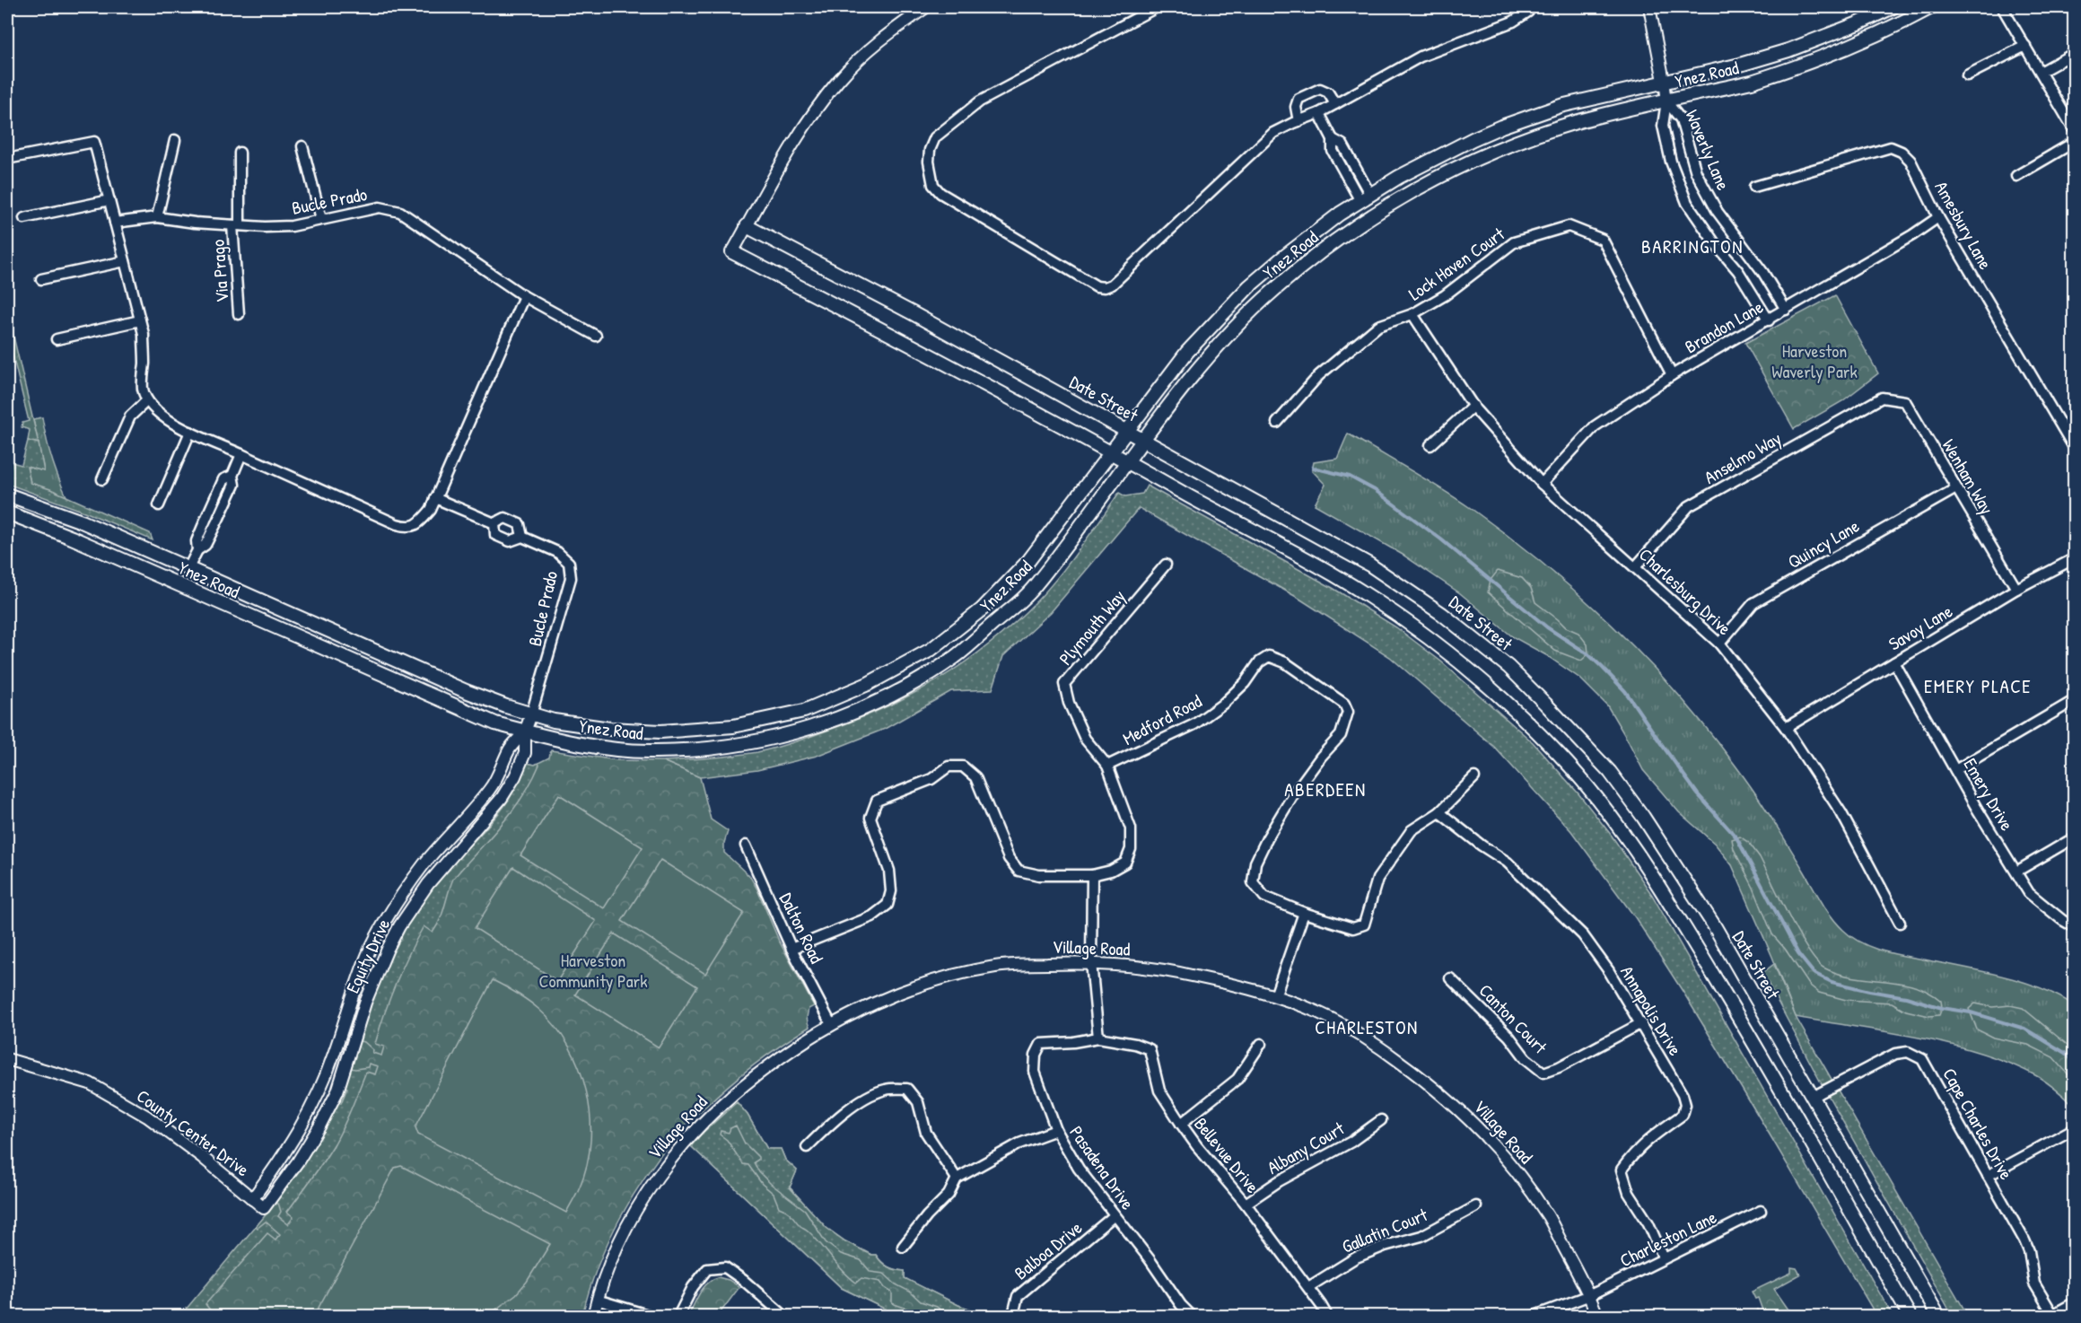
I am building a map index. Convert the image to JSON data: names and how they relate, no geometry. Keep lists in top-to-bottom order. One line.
{"streets":{"main road":["Ynez Road","Date Street"],"street":["Waverly Lane","Bucle Prado","Amesbury Lane","Lock Haven Court","Via Prago","Brandon Lane","Anselmo Way","Wenham Way","Quincy Lane","Charlesburg Drive","Plymouth Way","Savoy Lane","Medford Road","Emery Drive","Dalton Road","Village Road","Equity Drive","Annapolis Drive","Canton Court","Cape Charles Drive","County Center Drive","Albany Court","Bellevue Drive","Pasadena Drive","Gallatin Court","Charleston Lane","Balboa Drive"]},"crossings":[["Ynez Road","Waverly Lane"],["Ynez Road","Bucle Prado"],["Ynez Road","Date Street"],["Ynez Road","Equity Drive"],["Waverly Lane","Brandon Lane"],["Bucle Prado","Via Prago"],["Bucle Prado","Equity Drive"],["Amesbury Lane","Brandon Lane"],["Lock Haven Court","Brandon Lane"],["Lock Haven Court","Charlesburg Drive"],["Brandon Lane","Charlesburg Drive"],["Date Street","Cape Charles Drive"],["Anselmo Way","Wenham Way"],["Anselmo Way","Charlesburg Drive"],["Wenham Way","Quincy Lane"],["Wenham Way","Savoy Lane"],["Quincy Lane","Charlesburg Drive"],["Charlesburg Drive","Savoy Lane"],["Plymouth Way","Medford Road"],["Savoy Lane","Emery Drive"],["Dalton Road","Village Road"],["Village Road","Charleston Lane"],["Equity Drive","County Center Drive"],["Annapolis Drive","Canton Court"],["Annapolis Drive","Charleston Lane"],["Albany Court","Bellevue Drive"],["Bellevue Drive","Pasadena Drive"],["Bellevue Drive","Gallatin Court"],["Pasadena Drive","Balboa Drive"]],"districts":["BARRINGTON","EMERY PLACE","ABERDEEN","CHARLESTON"],"parks":["Harveston Waverly Park","Harveston Community Park"]}
